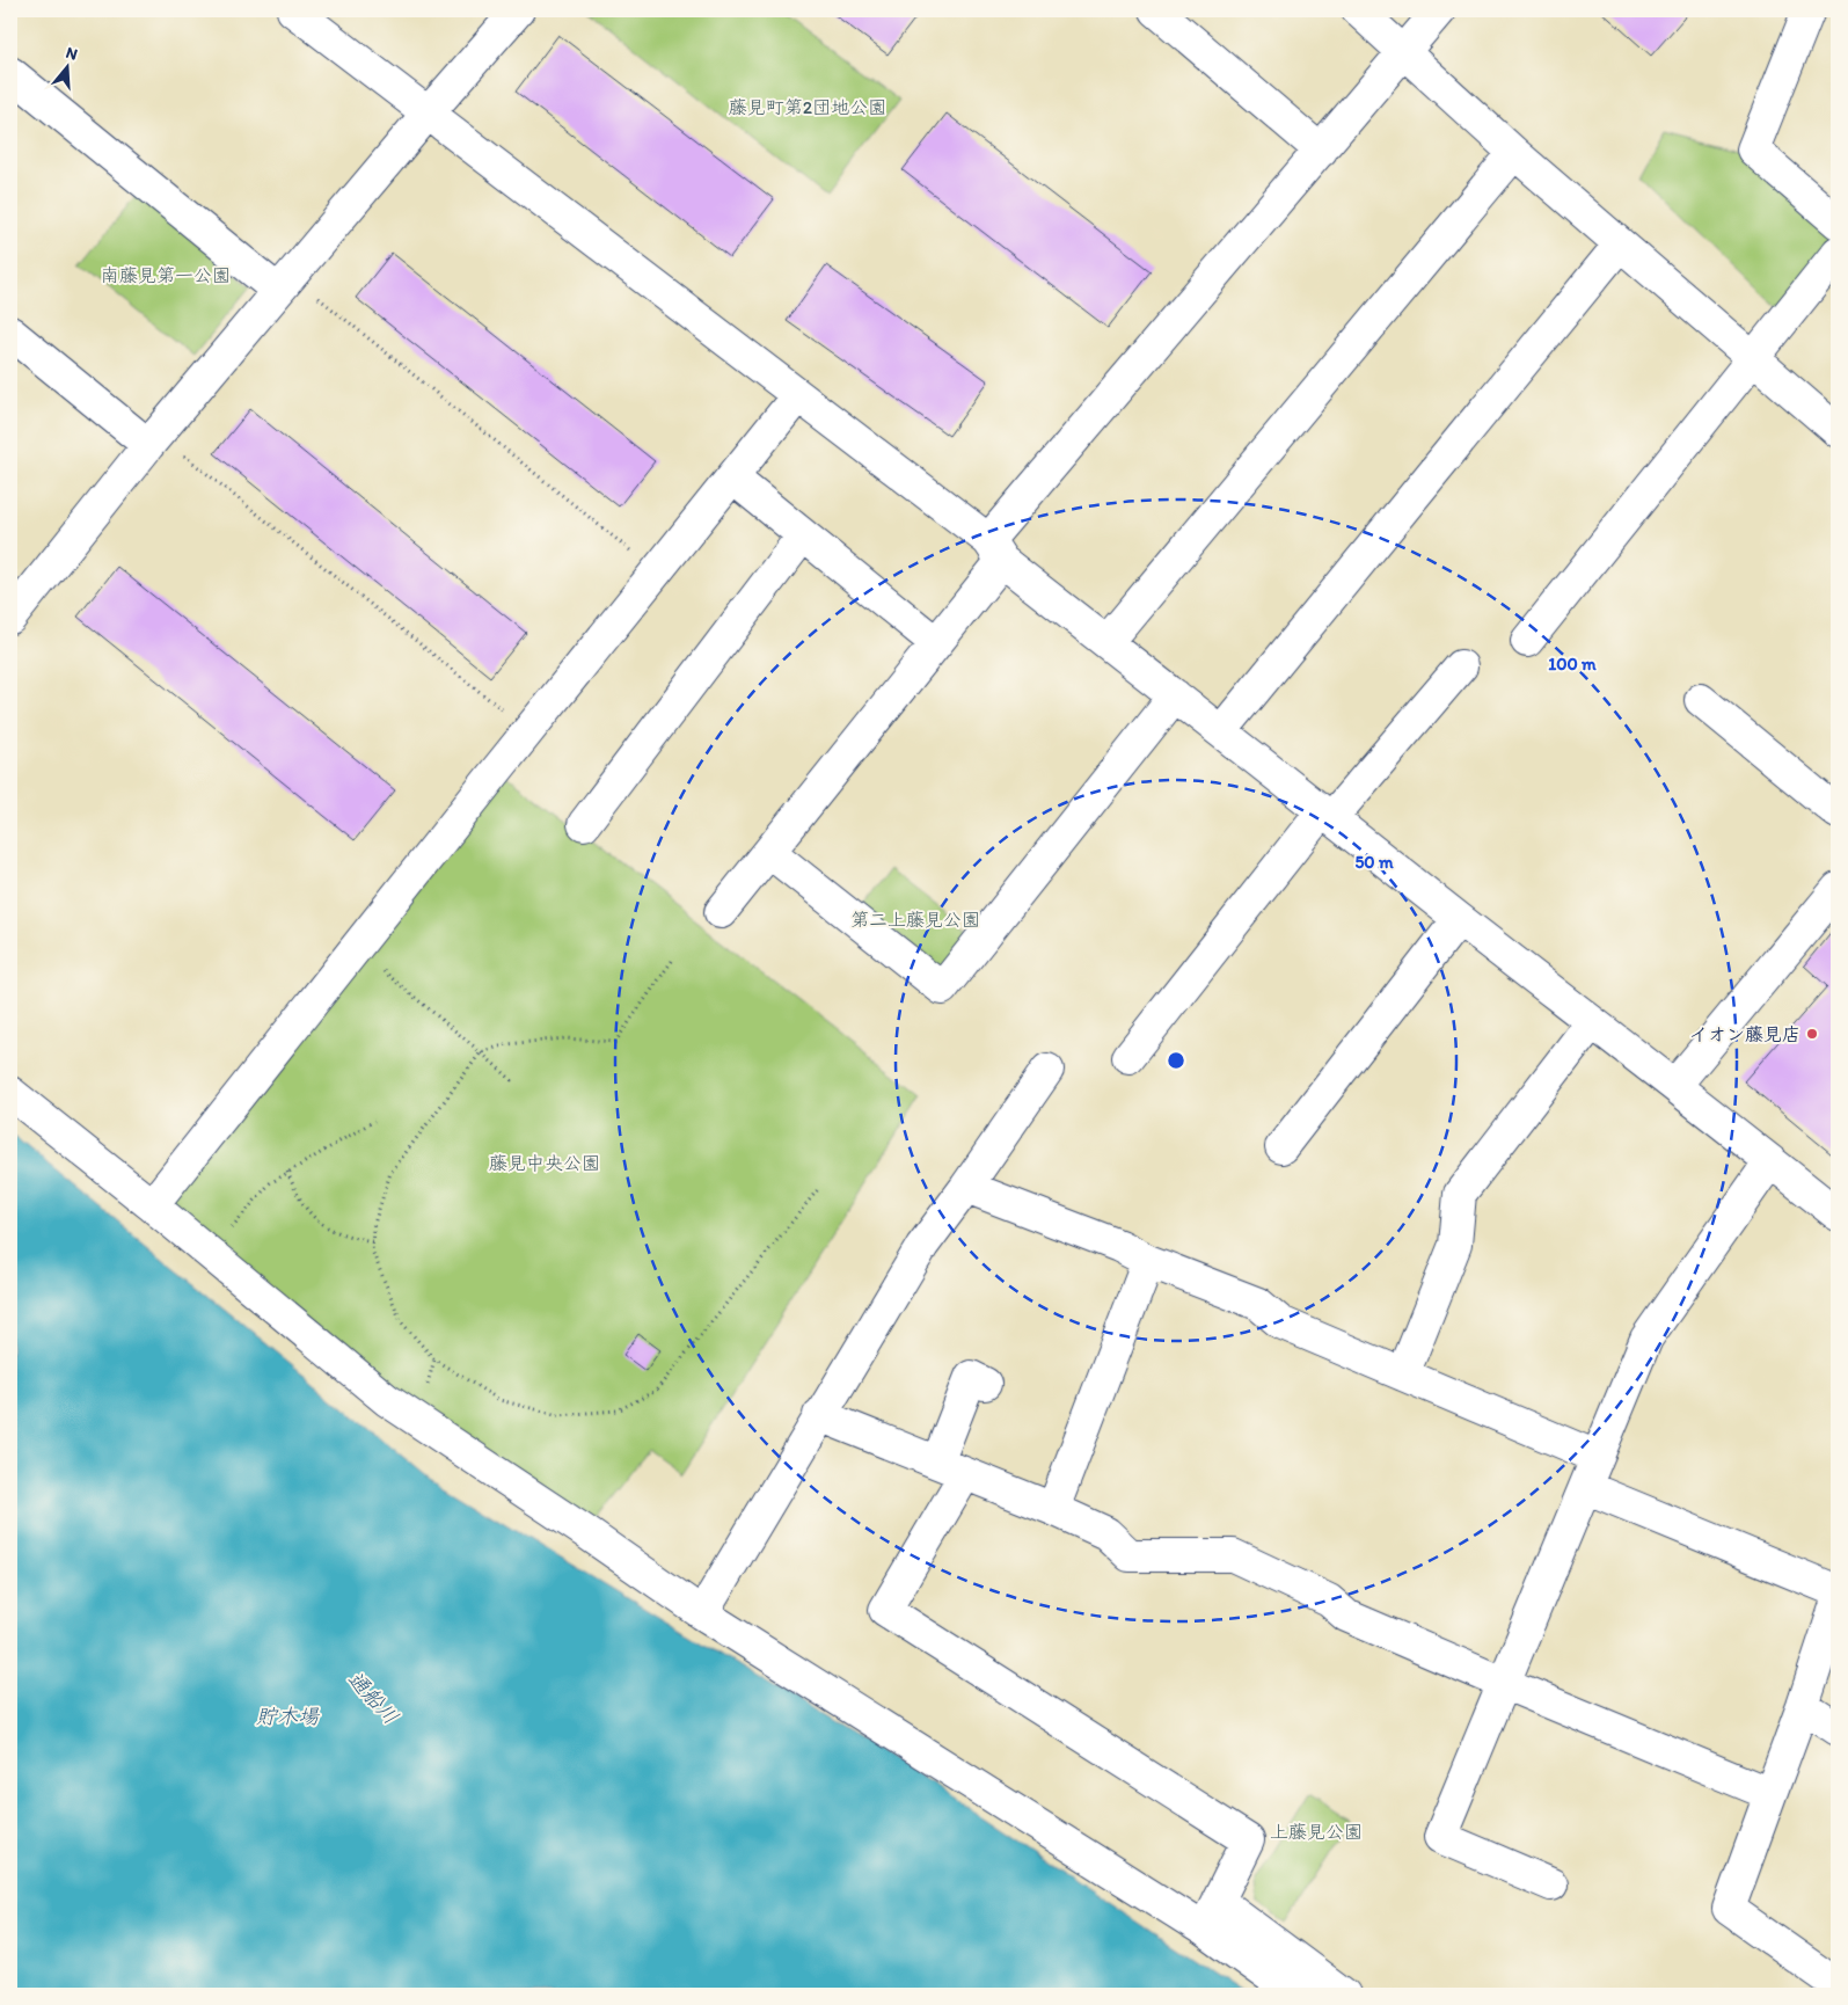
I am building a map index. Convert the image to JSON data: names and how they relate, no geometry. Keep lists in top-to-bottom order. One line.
{"water":["通船川","貯木場"],"parks":["藤見町第2団地公園","南藤見第一公園","第二上藤見公園","藤見中央公園","上藤見公園"],"places":["イオン藤見店"],"north":"top","rings":["100 m","50 m"]}
